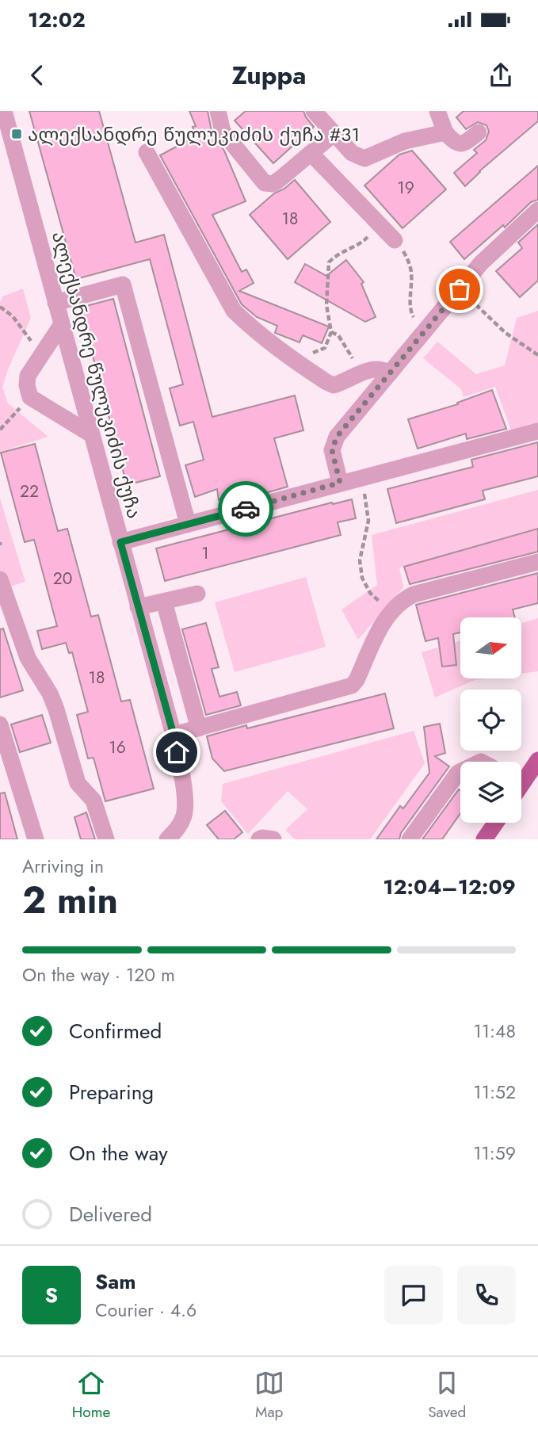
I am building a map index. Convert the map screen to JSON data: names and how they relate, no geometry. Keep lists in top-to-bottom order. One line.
{"streets":{"street":["ალექსანდრე წულუკიძის ქუჩა"]},"places":{"transit":["ალექსანდრე წულუკიძის ქუჩა #31"]},"house_numbers":["19","18","22","1","20","18","16"],"north":"right","page":{"status":"12:02","header":"Zuppa","heading":["2 min","Arriving in","12:04–12:09"],"panel":["Sam","Courier · 4.6"],"bar":"On the way · 120 m","list":[["Confirmed","11:48"],["Preparing","11:52"],["On the way","11:59"],"Delivered"],"round":"S","tabs":["Home","Map","Saved"]}}
